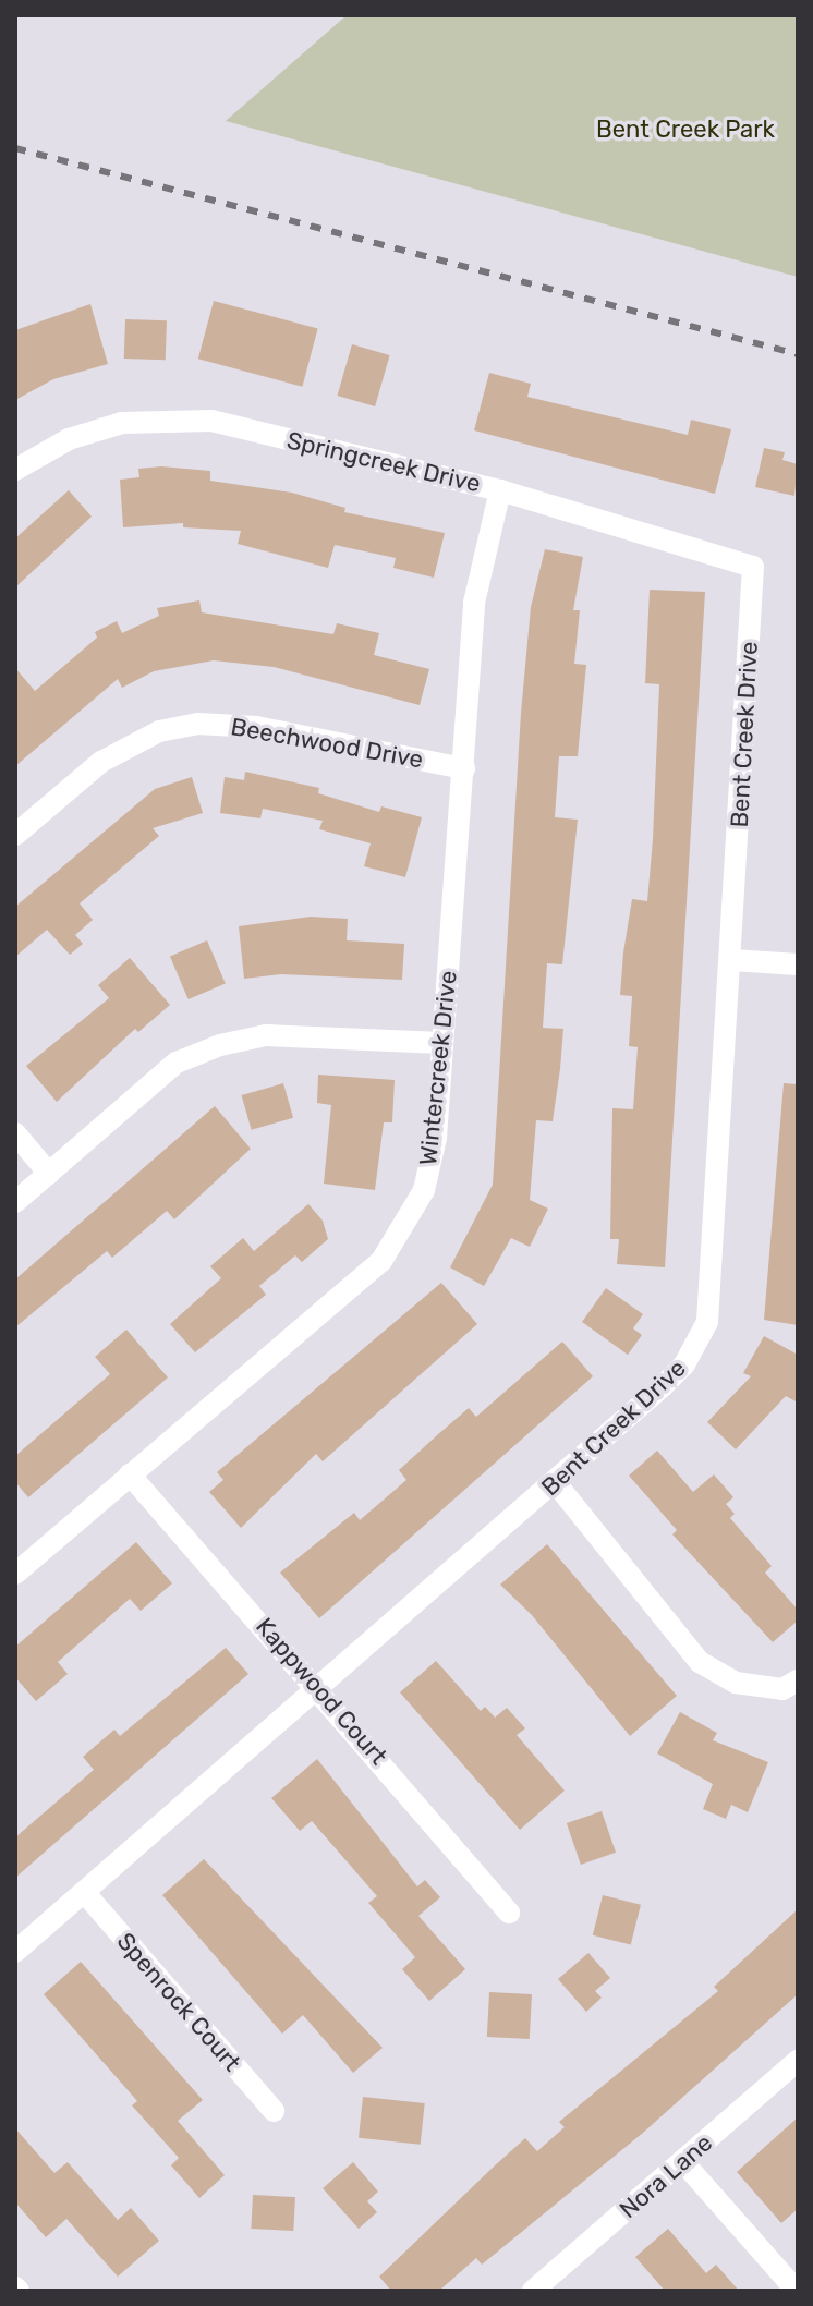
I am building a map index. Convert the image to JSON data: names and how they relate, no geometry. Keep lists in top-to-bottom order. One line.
{"streets":{"street":["Springcreek Drive","Bent Creek Drive","Beechwood Drive","Wintercreek Drive","Kappwood Court","Spenrock Court","Nora Lane"]},"crossings":[["Springcreek Drive","Bent Creek Drive"],["Springcreek Drive","Wintercreek Drive"],["Bent Creek Drive","Kappwood Court"],["Bent Creek Drive","Spenrock Court"],["Beechwood Drive","Wintercreek Drive"],["Wintercreek Drive","Kappwood Court"]],"parks":["Bent Creek Park"]}
